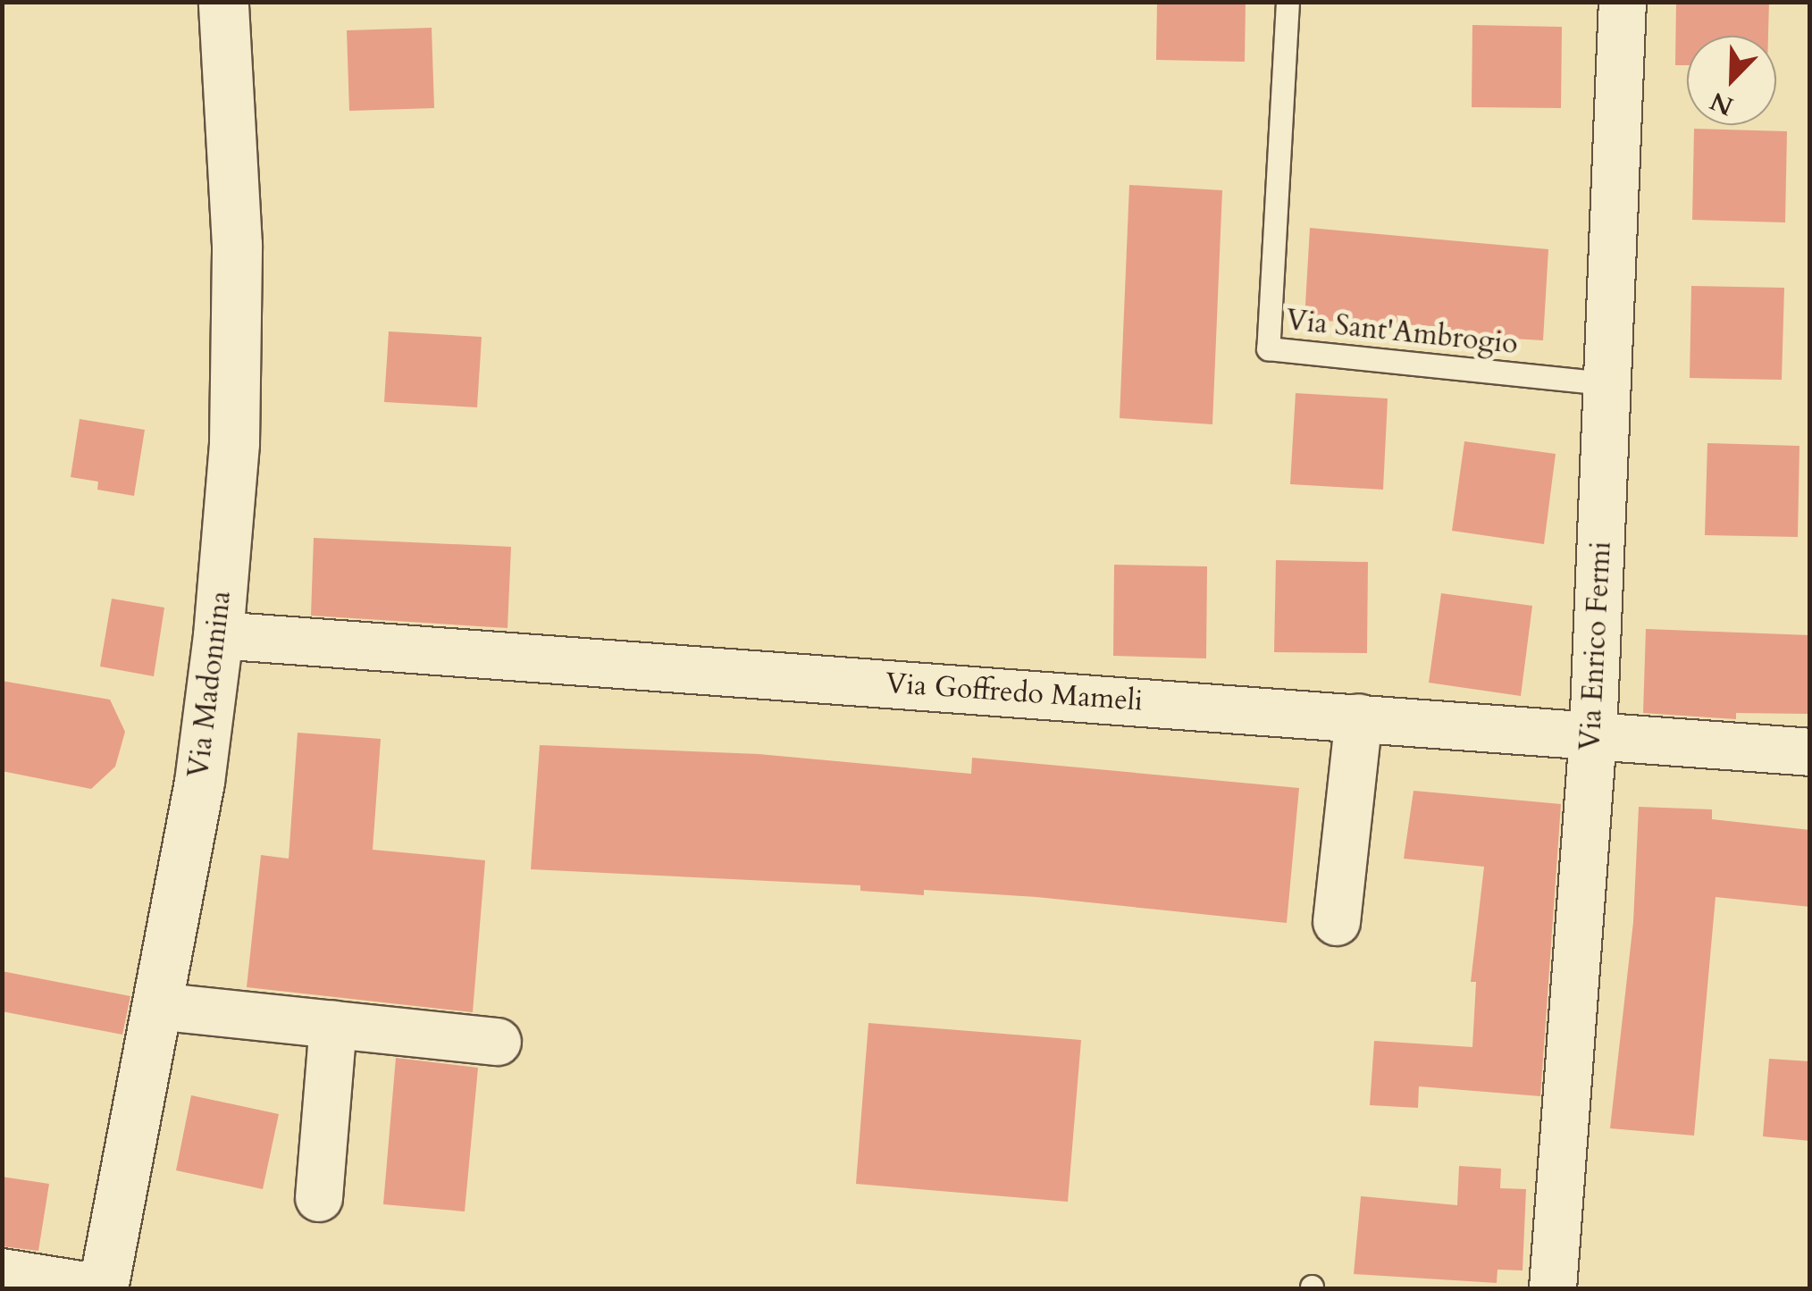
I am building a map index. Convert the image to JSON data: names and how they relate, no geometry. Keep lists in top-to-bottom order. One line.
{"streets":{"street":["Via Enrico Fermi","Via Madonnina","Via Goffredo Mameli"],"lane":["Via Sant'Ambrogio"]},"crossings":[["Via Sant'Ambrogio","Via Enrico Fermi"],["Via Enrico Fermi","Via Goffredo Mameli"],["Via Madonnina","Via Goffredo Mameli"]],"north":"bottom left"}
